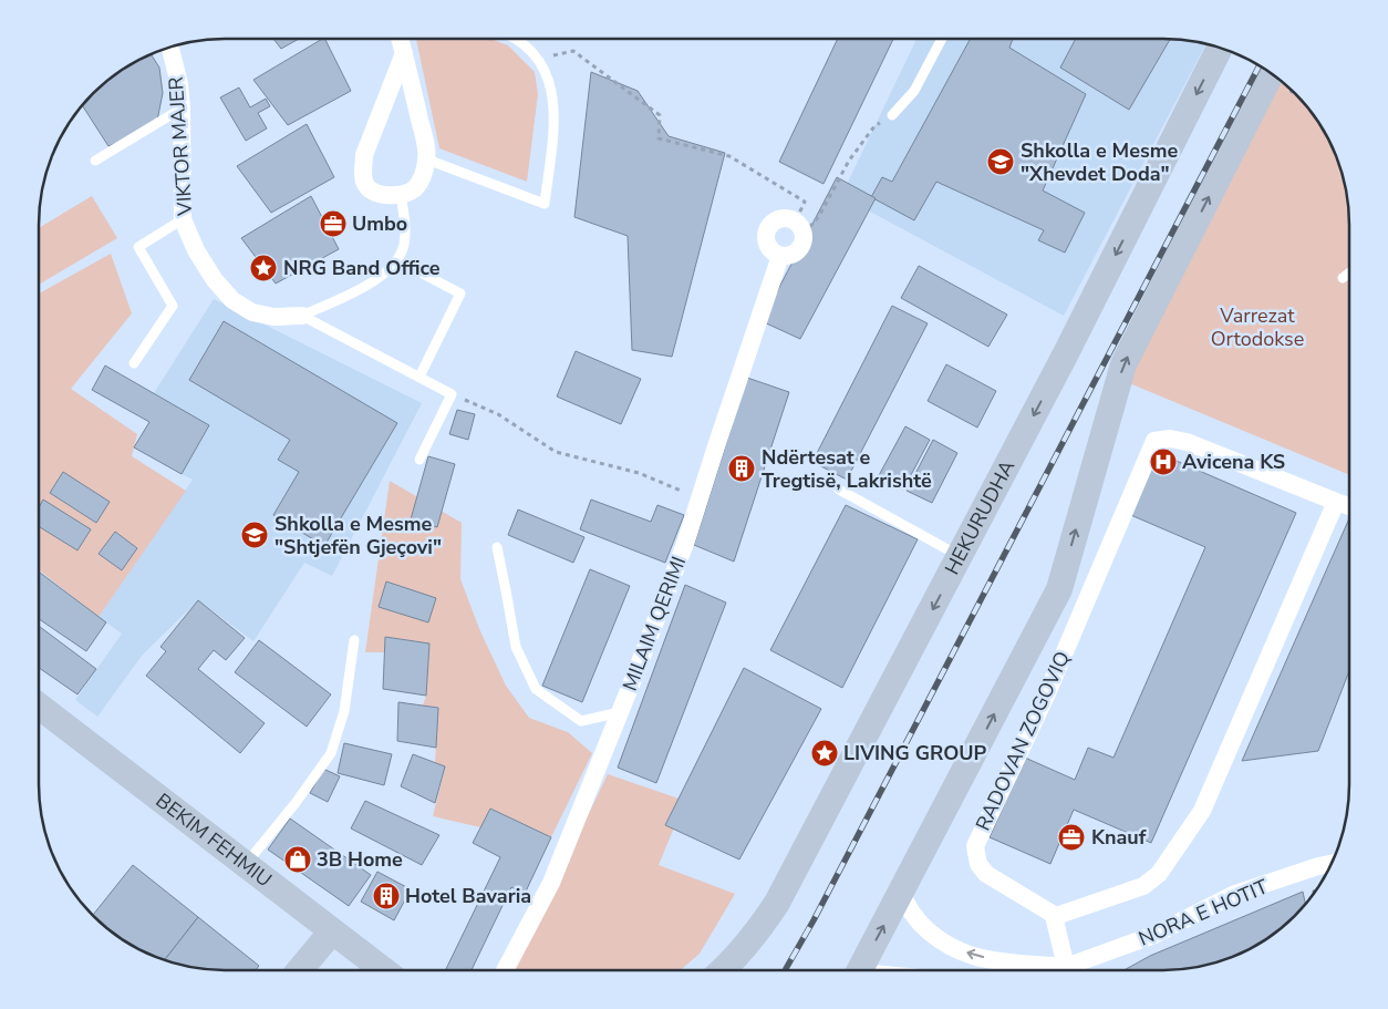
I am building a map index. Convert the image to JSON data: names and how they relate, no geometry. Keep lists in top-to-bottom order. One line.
{"streets":{"main road":["HEKURUDHA","BEKIM FEHMIU"],"street":["VIKTOR MAJER","MILAIM QERIMI","RADOVAN ZOGOVIQ","NORA E HOTIT"]},"one_way":["NORA E HOTIT"],"parks":["Varrezat Ortodokse"],"places":{"school or university":["Shkolla e Mesme \"Xhevdet Doda\"","Shkolla e Mesme \"Shtjefën Gjeçovi\""],"office":["Umbo","Knauf"],"place":["NRG Band Office","LIVING GROUP"],"hospital":["Avicena KS"],"building":["Ndërtesat e Tregtisë, Lakrishtë","Hotel Bavaria"],"shop":["3B Home"]}}
